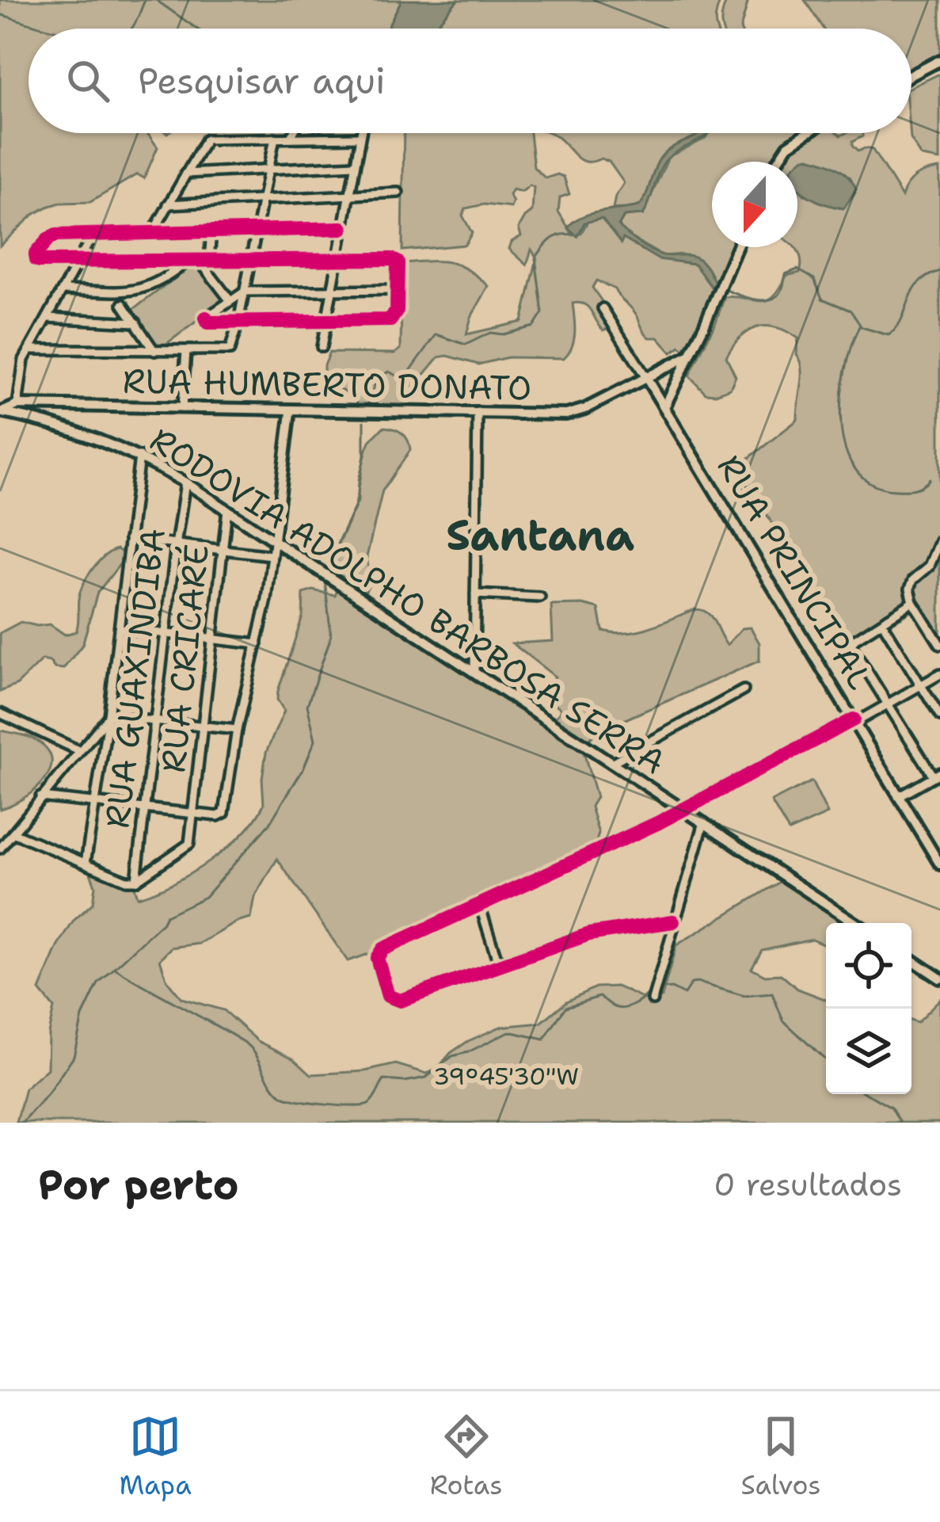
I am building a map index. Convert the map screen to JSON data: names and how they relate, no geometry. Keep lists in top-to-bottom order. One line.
{"streets":{"main road":["RUA HUMBERTO DONATO","RUA PRINCIPAL","RODOVIA ADOLPHO BARBOSA SERRA"],"street":["RUA CRICARÉ","RUA GUAXINDIBA"]},"crossings":[["RUA HUMBERTO DONATO","RUA PRINCIPAL"],["RUA HUMBERTO DONATO","RODOVIA ADOLPHO BARBOSA SERRA"],["RODOVIA ADOLPHO BARBOSA SERRA","RUA CRICARÉ"],["RODOVIA ADOLPHO BARBOSA SERRA","RUA GUAXINDIBA"],["RUA CRICARÉ","RUA GUAXINDIBA"]],"districts":["Santana"],"north":"bottom","page":{"search":"Pesquisar aqui","heading":["Por perto","0 resultados"],"nav":["Mapa","Rotas","Salvos"]},"coordinates":["39°45'30\"W"]}
